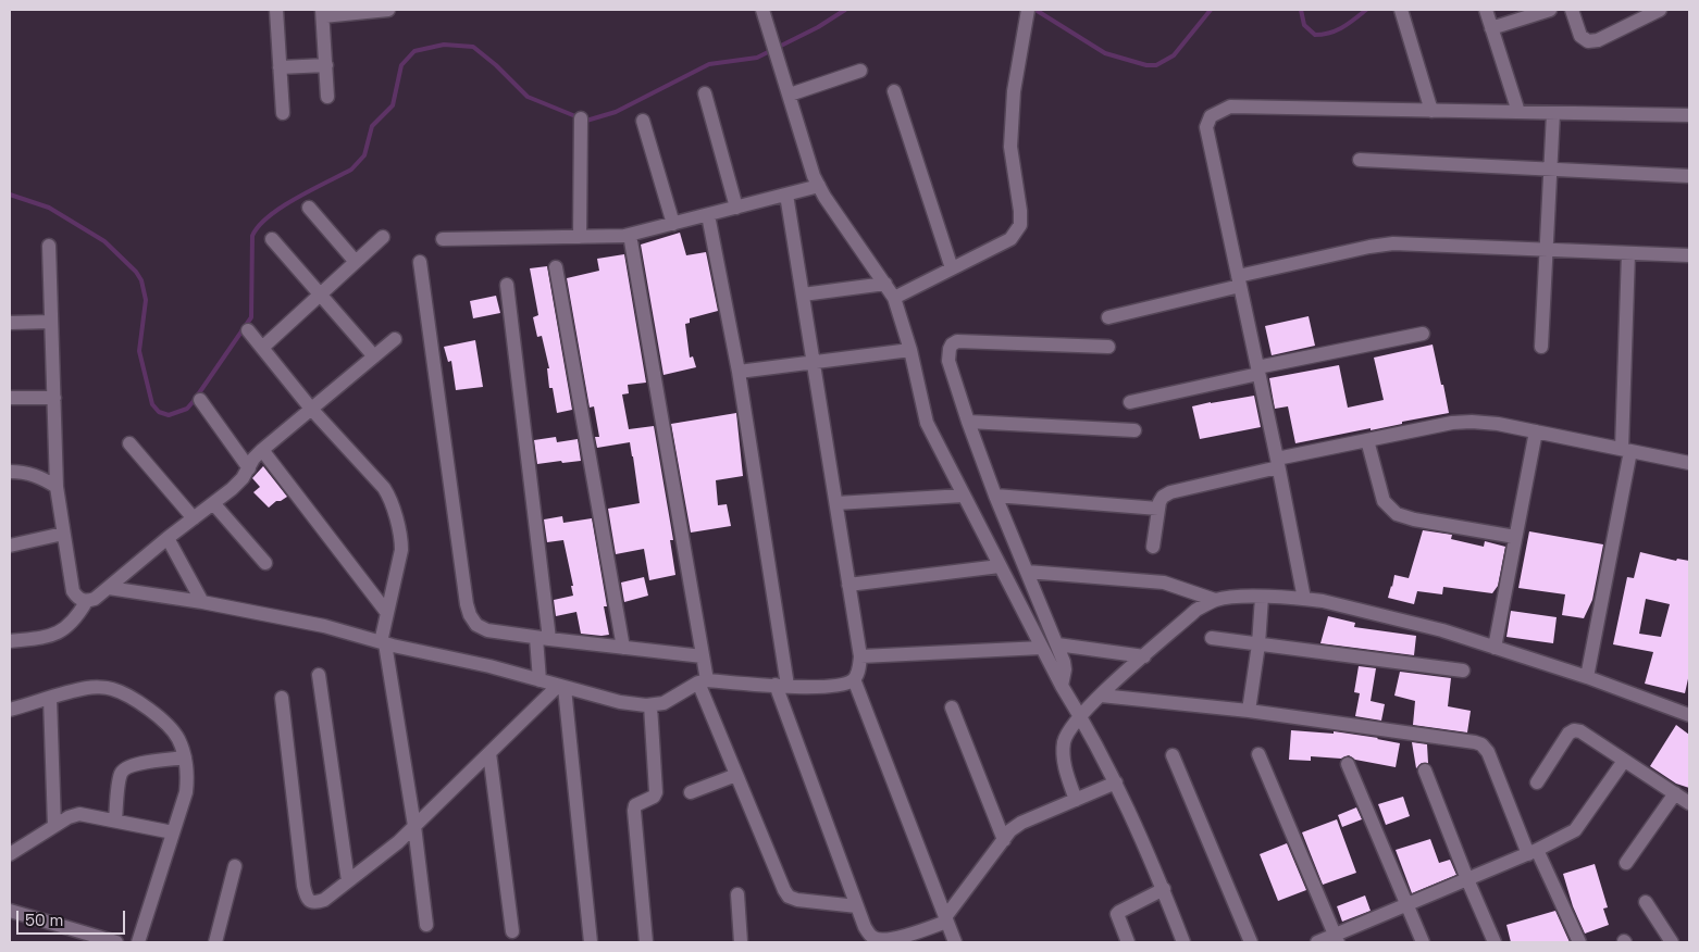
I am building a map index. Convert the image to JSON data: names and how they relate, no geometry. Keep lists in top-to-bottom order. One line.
{"scale_bar":"50 m"}
